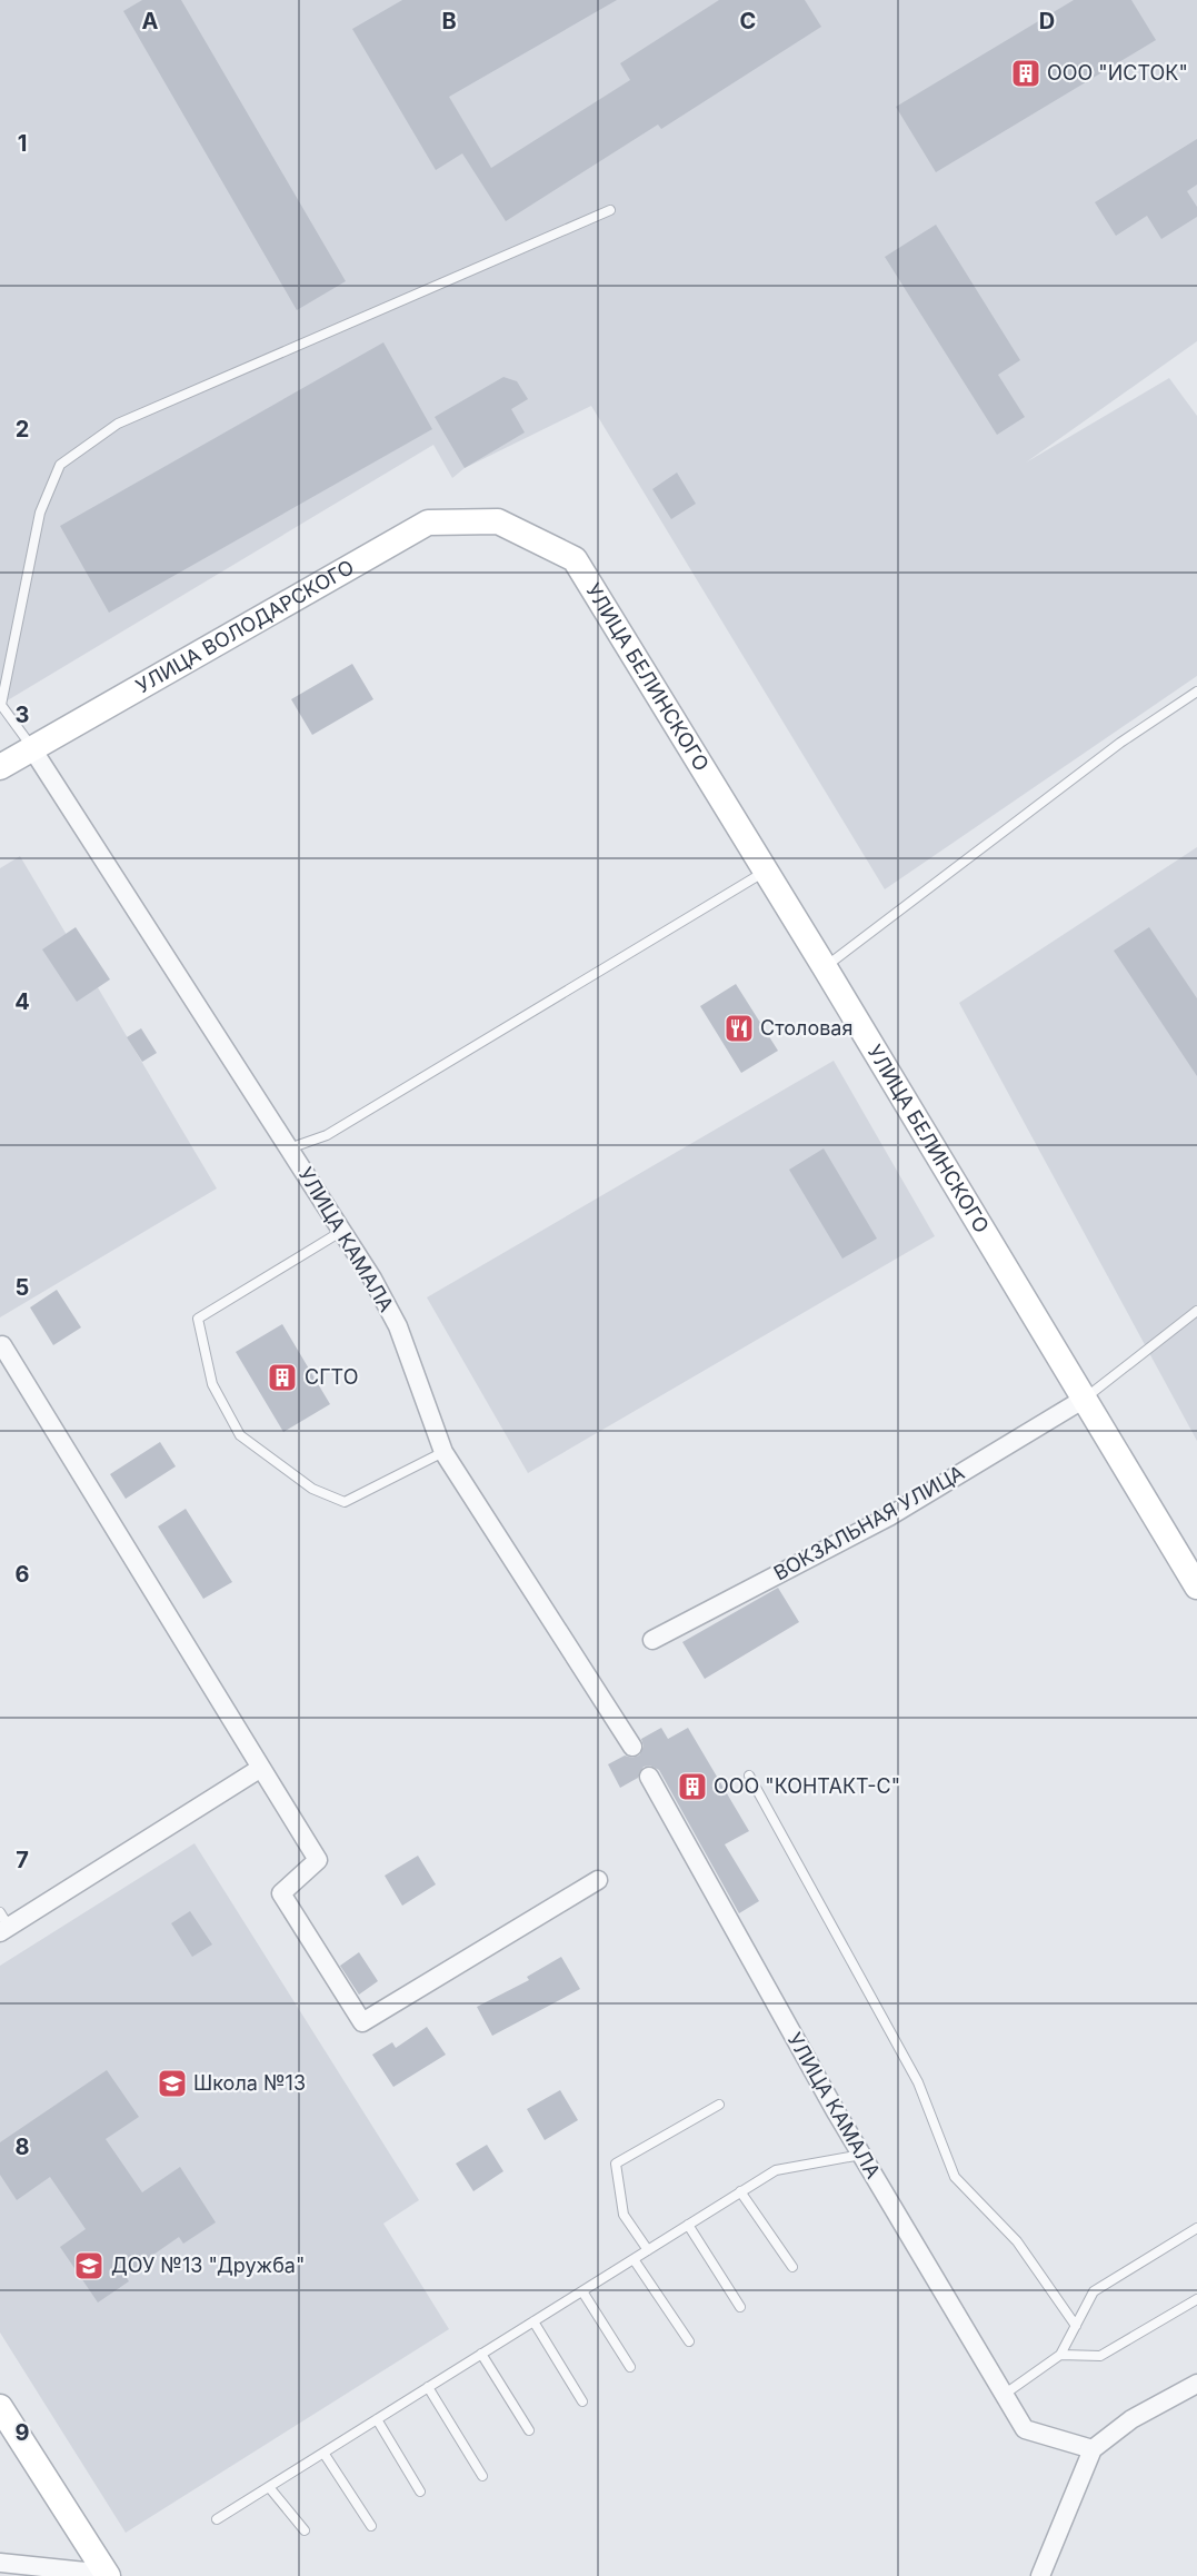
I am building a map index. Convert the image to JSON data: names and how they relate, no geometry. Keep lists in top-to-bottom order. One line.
{"streets":{"street":["УЛИЦА ВОЛОДАРСКОГО","УЛИЦА БЕЛИНСКОГО","УЛИЦА КАМАЛА","ВОКЗАЛЬНАЯ УЛИЦА"]},"crossings":[["УЛИЦА ВОЛОДАРСКОГО","УЛИЦА БЕЛИНСКОГО"],["УЛИЦА ВОЛОДАРСКОГО","УЛИЦА КАМАЛА"],["УЛИЦА БЕЛИНСКОГО","ВОКЗАЛЬНАЯ УЛИЦА"]],"places":{"building":["ООО \"ИСТОК\"","СГТО","ООО \"КОНТАКТ-С\""],"restaurant":["Столовая"],"school or university":["Школа №13","ДОУ №13 \"Дружба\""]},"grid":{"columns":["A","B","C","D"],"rows":["1","2","3","4","5","6","7","8","9"]}}
